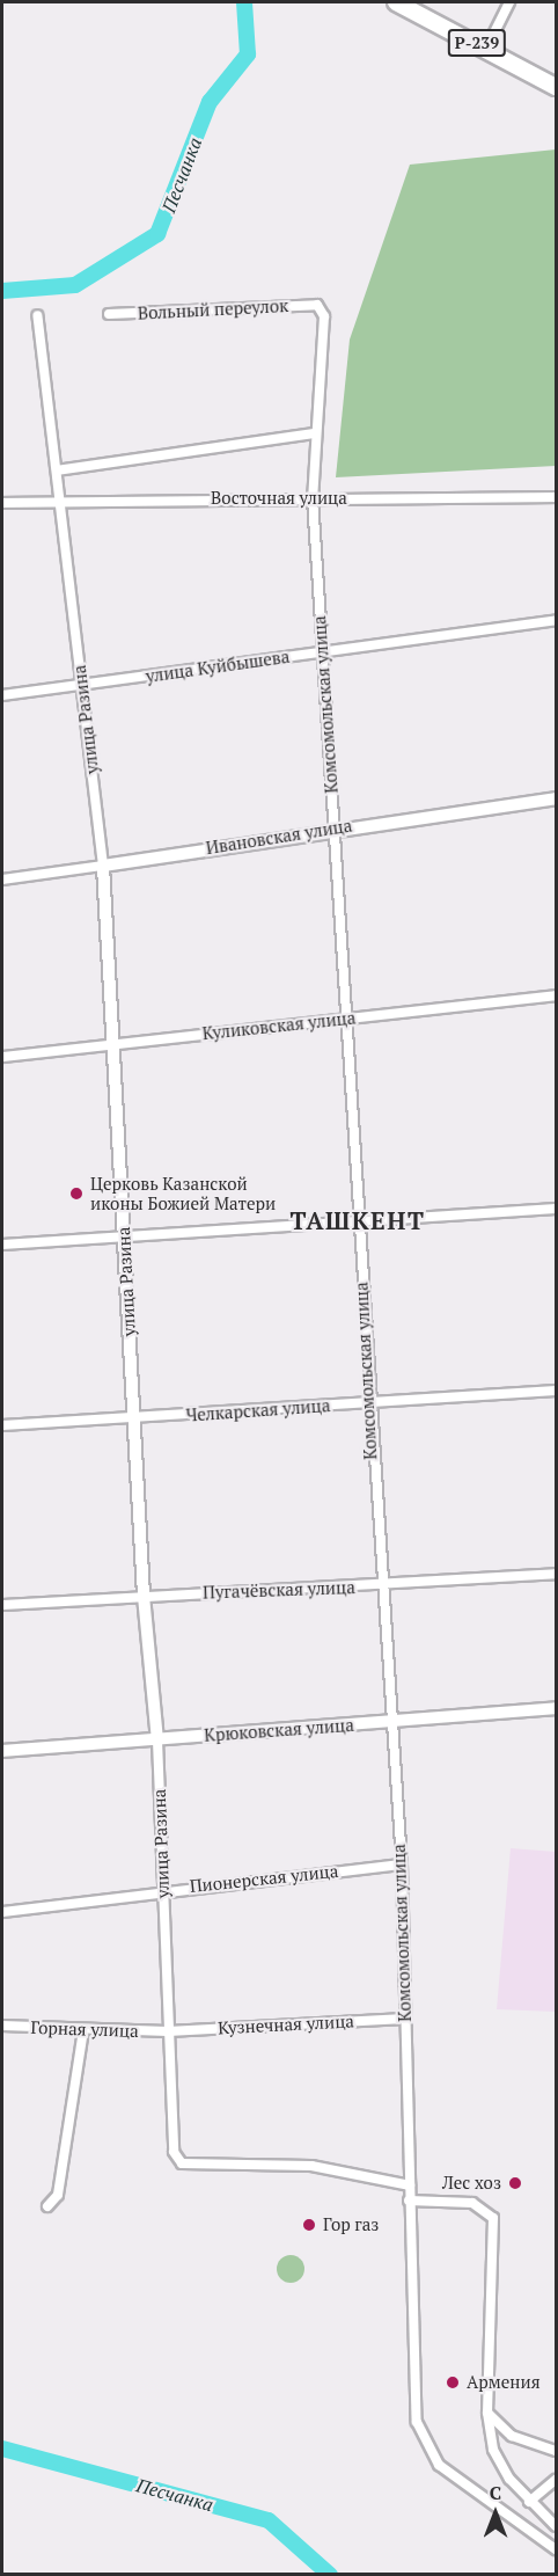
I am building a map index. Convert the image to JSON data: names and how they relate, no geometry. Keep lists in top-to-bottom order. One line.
{"streets":{"highway":["Р-239"],"street":["Вольный переулок","Восточная улица","улица Куйбышева","Комсомольская улица","улица Разина","Ивановская улица","Куликовская улица","Челкарская улица","Пугачёвская улица","Крюковская улица","Пионерская улица","Кузнечная улица","Горная улица"]},"crossings":[["Вольный переулок","Комсомольская улица"],["Восточная улица","Комсомольская улица"],["Восточная улица","улица Разина"],["улица Куйбышева","Комсомольская улица"],["улица Куйбышева","улица Разина"],["Комсомольская улица","улица Разина"],["Комсомольская улица","Ивановская улица"],["Комсомольская улица","Куликовская улица"],["Комсомольская улица","Челкарская улица"],["Комсомольская улица","Пугачёвская улица"],["Комсомольская улица","Крюковская улица"],["Комсомольская улица","Пионерская улица"],["Комсомольская улица","Кузнечная улица"],["улица Разина","Ивановская улица"],["улица Разина","Куликовская улица"],["улица Разина","Челкарская улица"],["улица Разина","Пугачёвская улица"],["улица Разина","Крюковская улица"],["улица Разина","Пионерская улица"],["улица Разина","Кузнечная улица"],["улица Разина","Горная улица"],["Кузнечная улица","Горная улица"]],"districts":["ТАШКЕНТ"],"water":["Песчанка"],"places":["Церковь Казанской иконы Божией Матери","Лес хоз","Гор газ","Армения"],"north":"top"}
